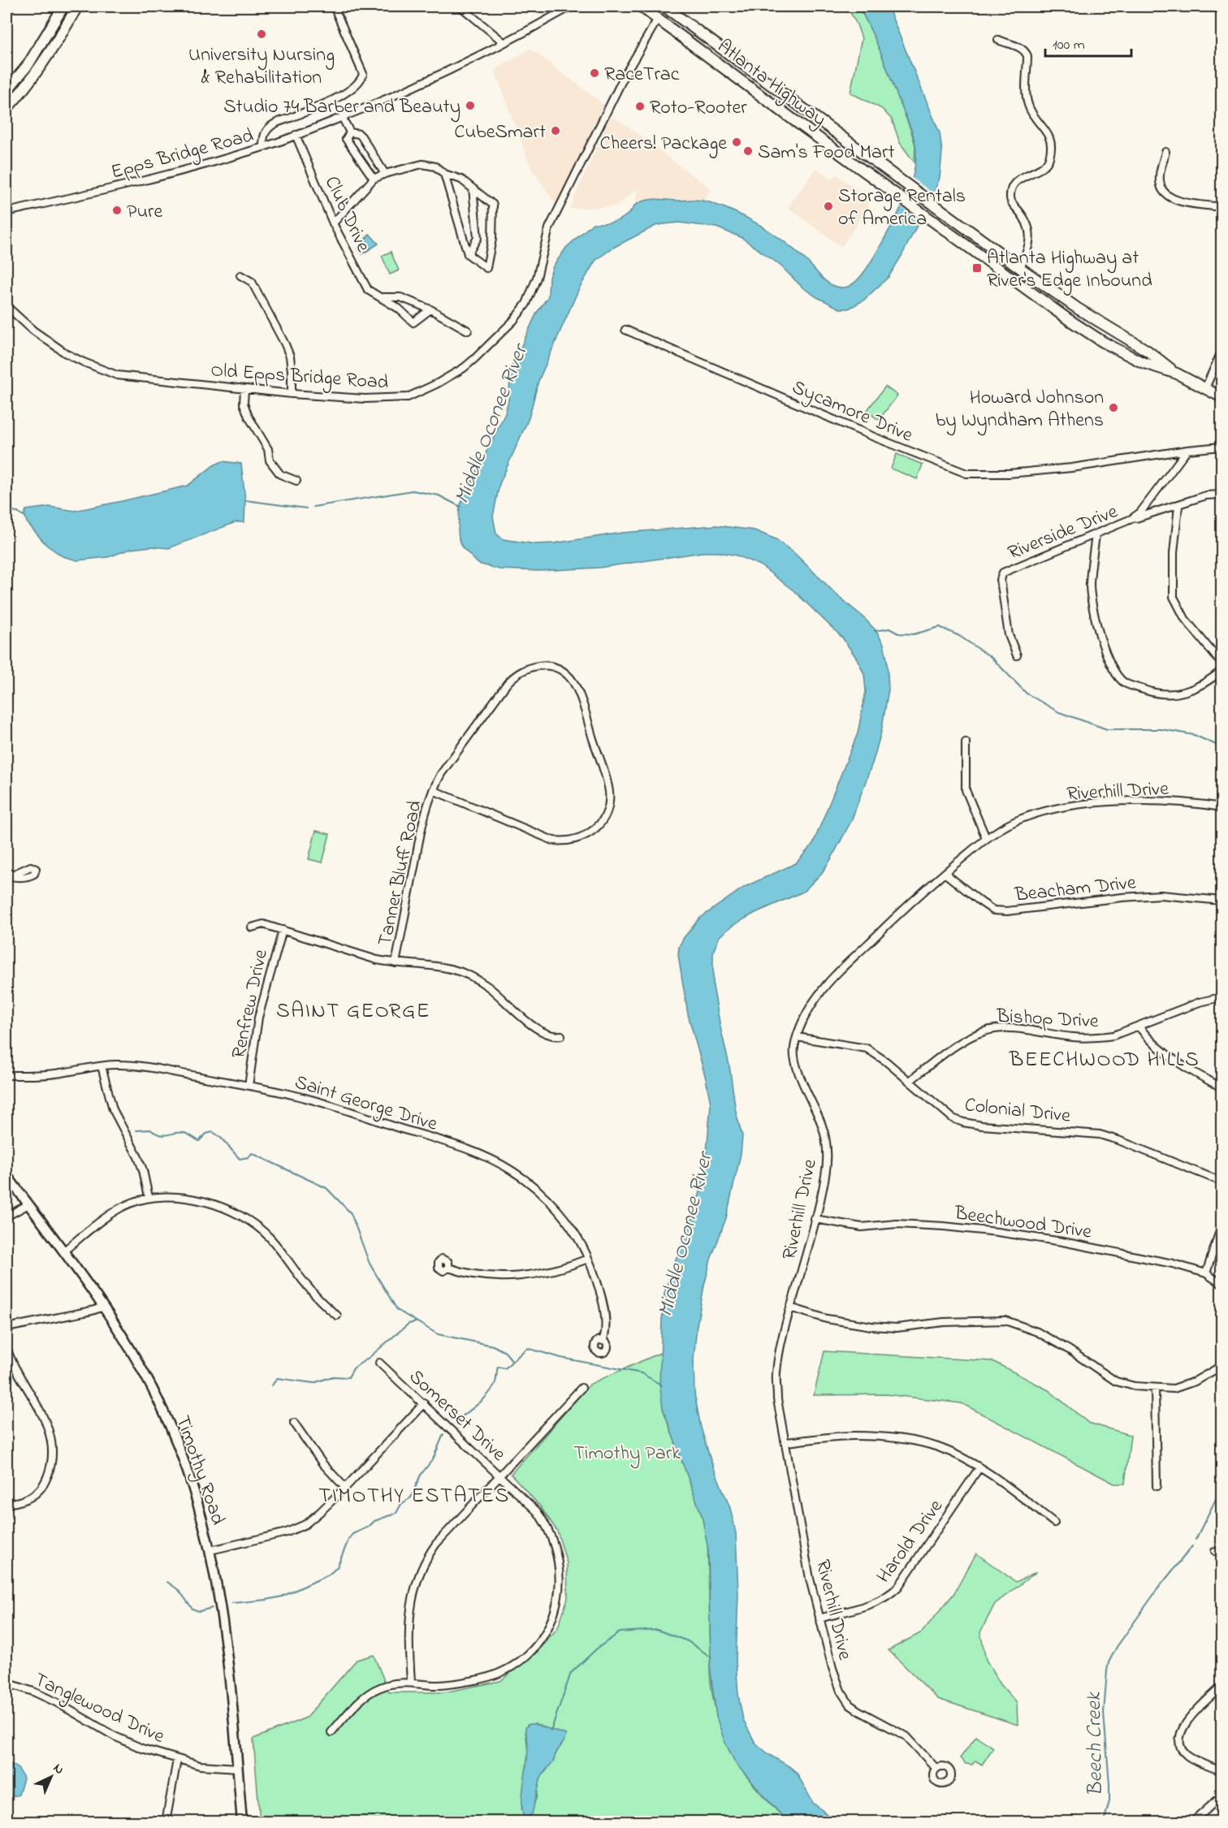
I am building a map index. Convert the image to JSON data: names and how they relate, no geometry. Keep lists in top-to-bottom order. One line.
{"streets":{"main road":["Atlanta Highway","Timothy Road"],"street":["Epps Bridge Road","Club Drive","Old Epps Bridge Road","Sycamore Drive","Riverside Drive","Riverhill Drive","Tanner Bluff Road","Beacham Drive","Renfrew Drive","Bishop Drive","Saint George Drive","Colonial Drive","Beechwood Drive","Somerset Drive","Harold Drive","Tanglewood Drive"]},"crossings":[["Atlanta Highway","Old Epps Bridge Road"],["Epps Bridge Road","Club Drive"],["Sycamore Drive","Riverside Drive"],["Riverhill Drive","Beacham Drive"],["Riverhill Drive","Colonial Drive"],["Riverhill Drive","Beechwood Drive"],["Riverhill Drive","Harold Drive"],["Tanner Bluff Road","Renfrew Drive"],["Renfrew Drive","Saint George Drive"],["Bishop Drive","Colonial Drive"],["Timothy Road","Tanglewood Drive"]],"districts":["SAINT GEORGE","BEECHWOOD HILLS","TIMOTHY ESTATES"],"water":["Middle Oconee River","Beech Creek"],"parks":["Timothy Park"],"places":{"other":["University Nursing & Rehabilitation","RaceTrac","Studio 74 Barber and Beauty","Roto-Rooter","CubeSmart","Cheers! Package","Sam's Food Mart","Storage Rentals of America","Pure","Howard Johnson by Wyndham Athens"],"transit":["Atlanta Highway at River's Edge Inbound"]},"scale_bar":"100 m","north":"top right"}
